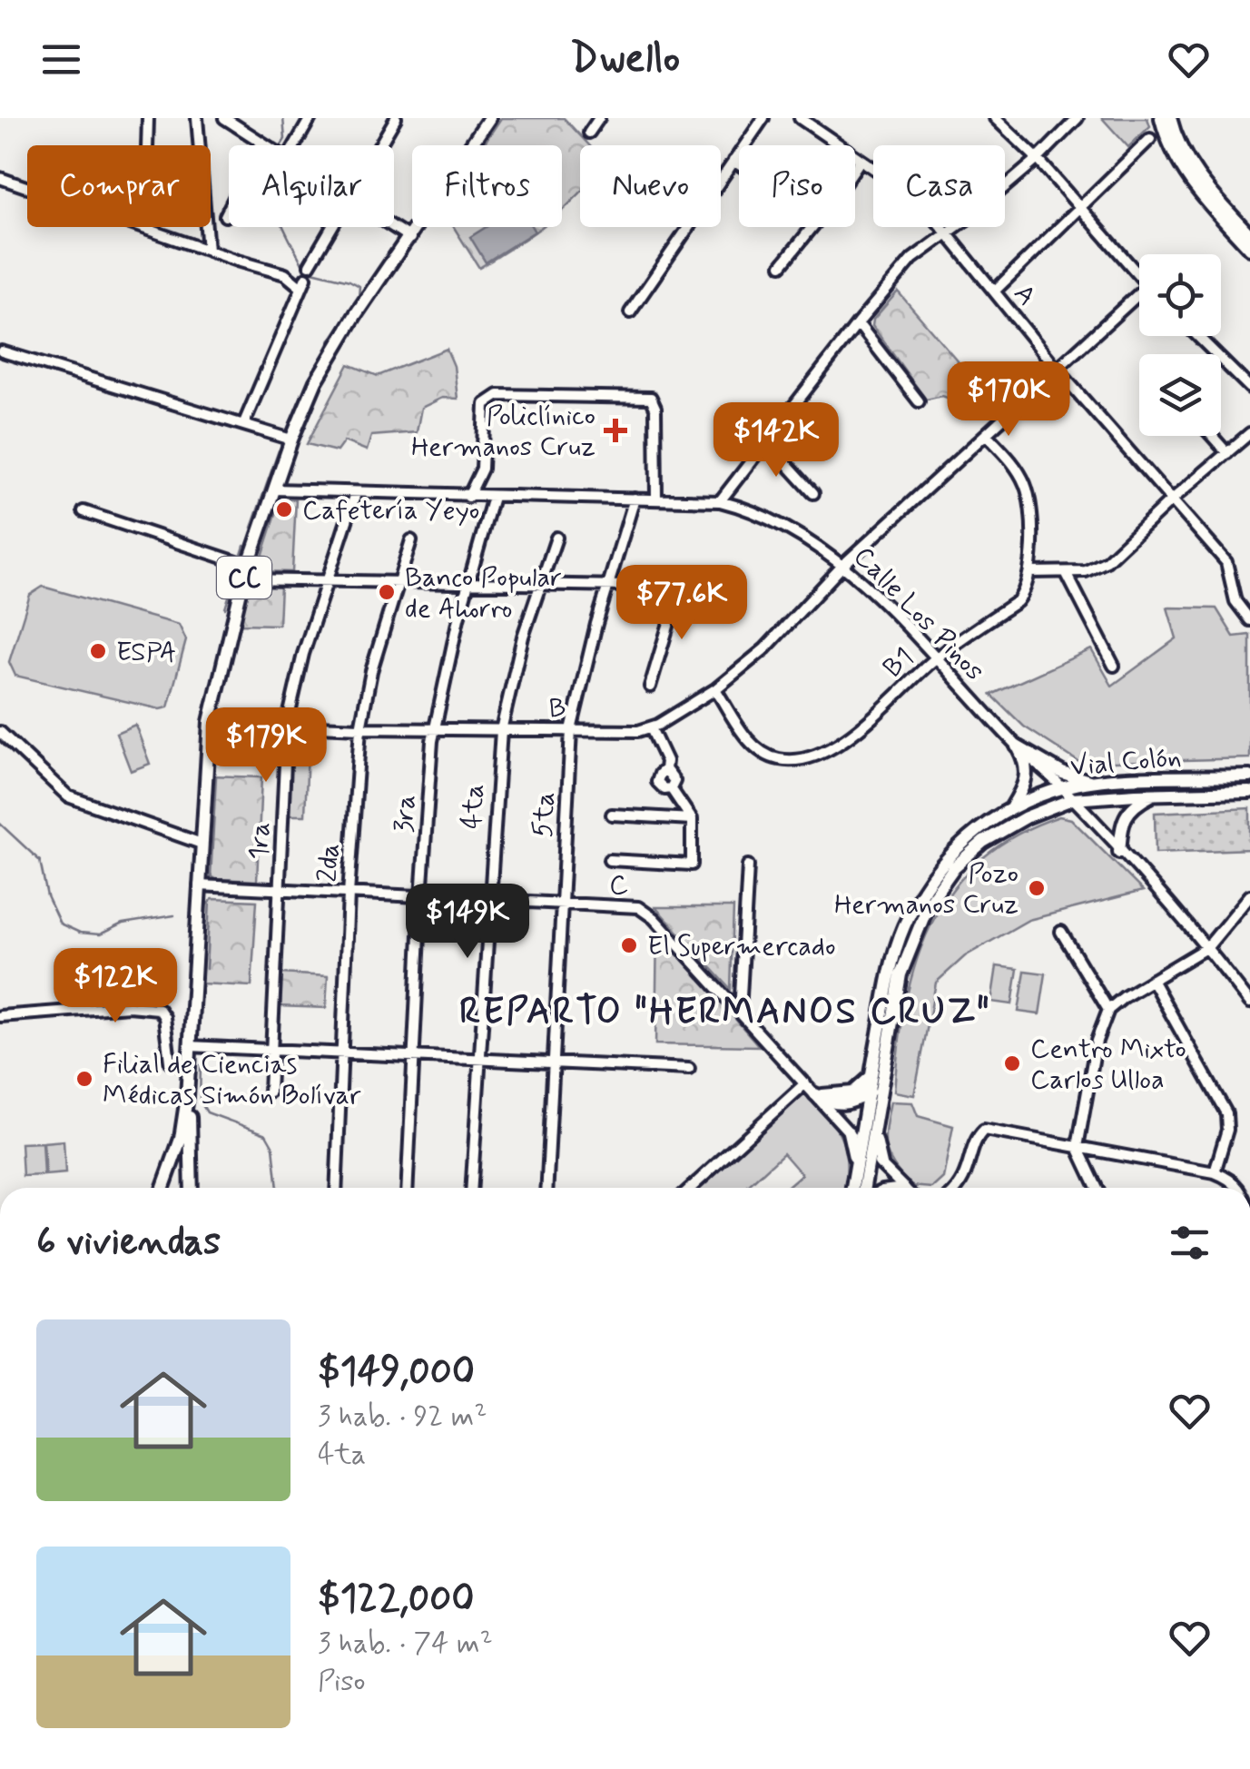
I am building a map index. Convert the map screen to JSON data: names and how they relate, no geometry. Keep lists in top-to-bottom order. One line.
{"streets":{"main road":["CC","Vial Colón"],"street":["A","Calle Los Pinos","B1","B","4ta","3ra","5ta","1ra","2da","C"]},"crossings":[["A","B"],["CC","Calle Los Pinos"],["CC","B"],["CC","C"],["Calle Los Pinos","B1"],["Calle Los Pinos","B"],["Calle Los Pinos","Vial Colón"],["Calle Los Pinos","3ra"],["Calle Los Pinos","5ta"],["Calle Los Pinos","1ra"],["B1","B"],["B","4ta"],["B","3ra"],["B","5ta"],["B","1ra"],["B","2da"],["Vial Colón","C"],["4ta","C"],["3ra","C"],["5ta","C"],["1ra","C"],["2da","C"]],"districts":["REPARTO \"HERMANOS CRUZ\""],"places":{"health":["Policlínico Hermanos Cruz"],"other":["Cafetería Yeyo","Banco Popular de Ahorro","ESPA","Pozo Hermanos Cruz","El Supermercado","Centro Mixto Carlos Ulloa","Filial de Ciencias Médicas Simón Bolívar"]},"page":{"header":"Dwello","chip":["Comprar","Alquilar","Filtros","Nuevo","Piso","Casa"],"price":["$170K","$142K","$77.6K","$179K","$149K","$122K"],"heading":"6 viviendas","list":[{"name":"$149,000","note":"3 hab. · 92 m² · 4ta"},{"name":"$122,000","note":"3 hab. · 74 m² · Piso"}]}}
